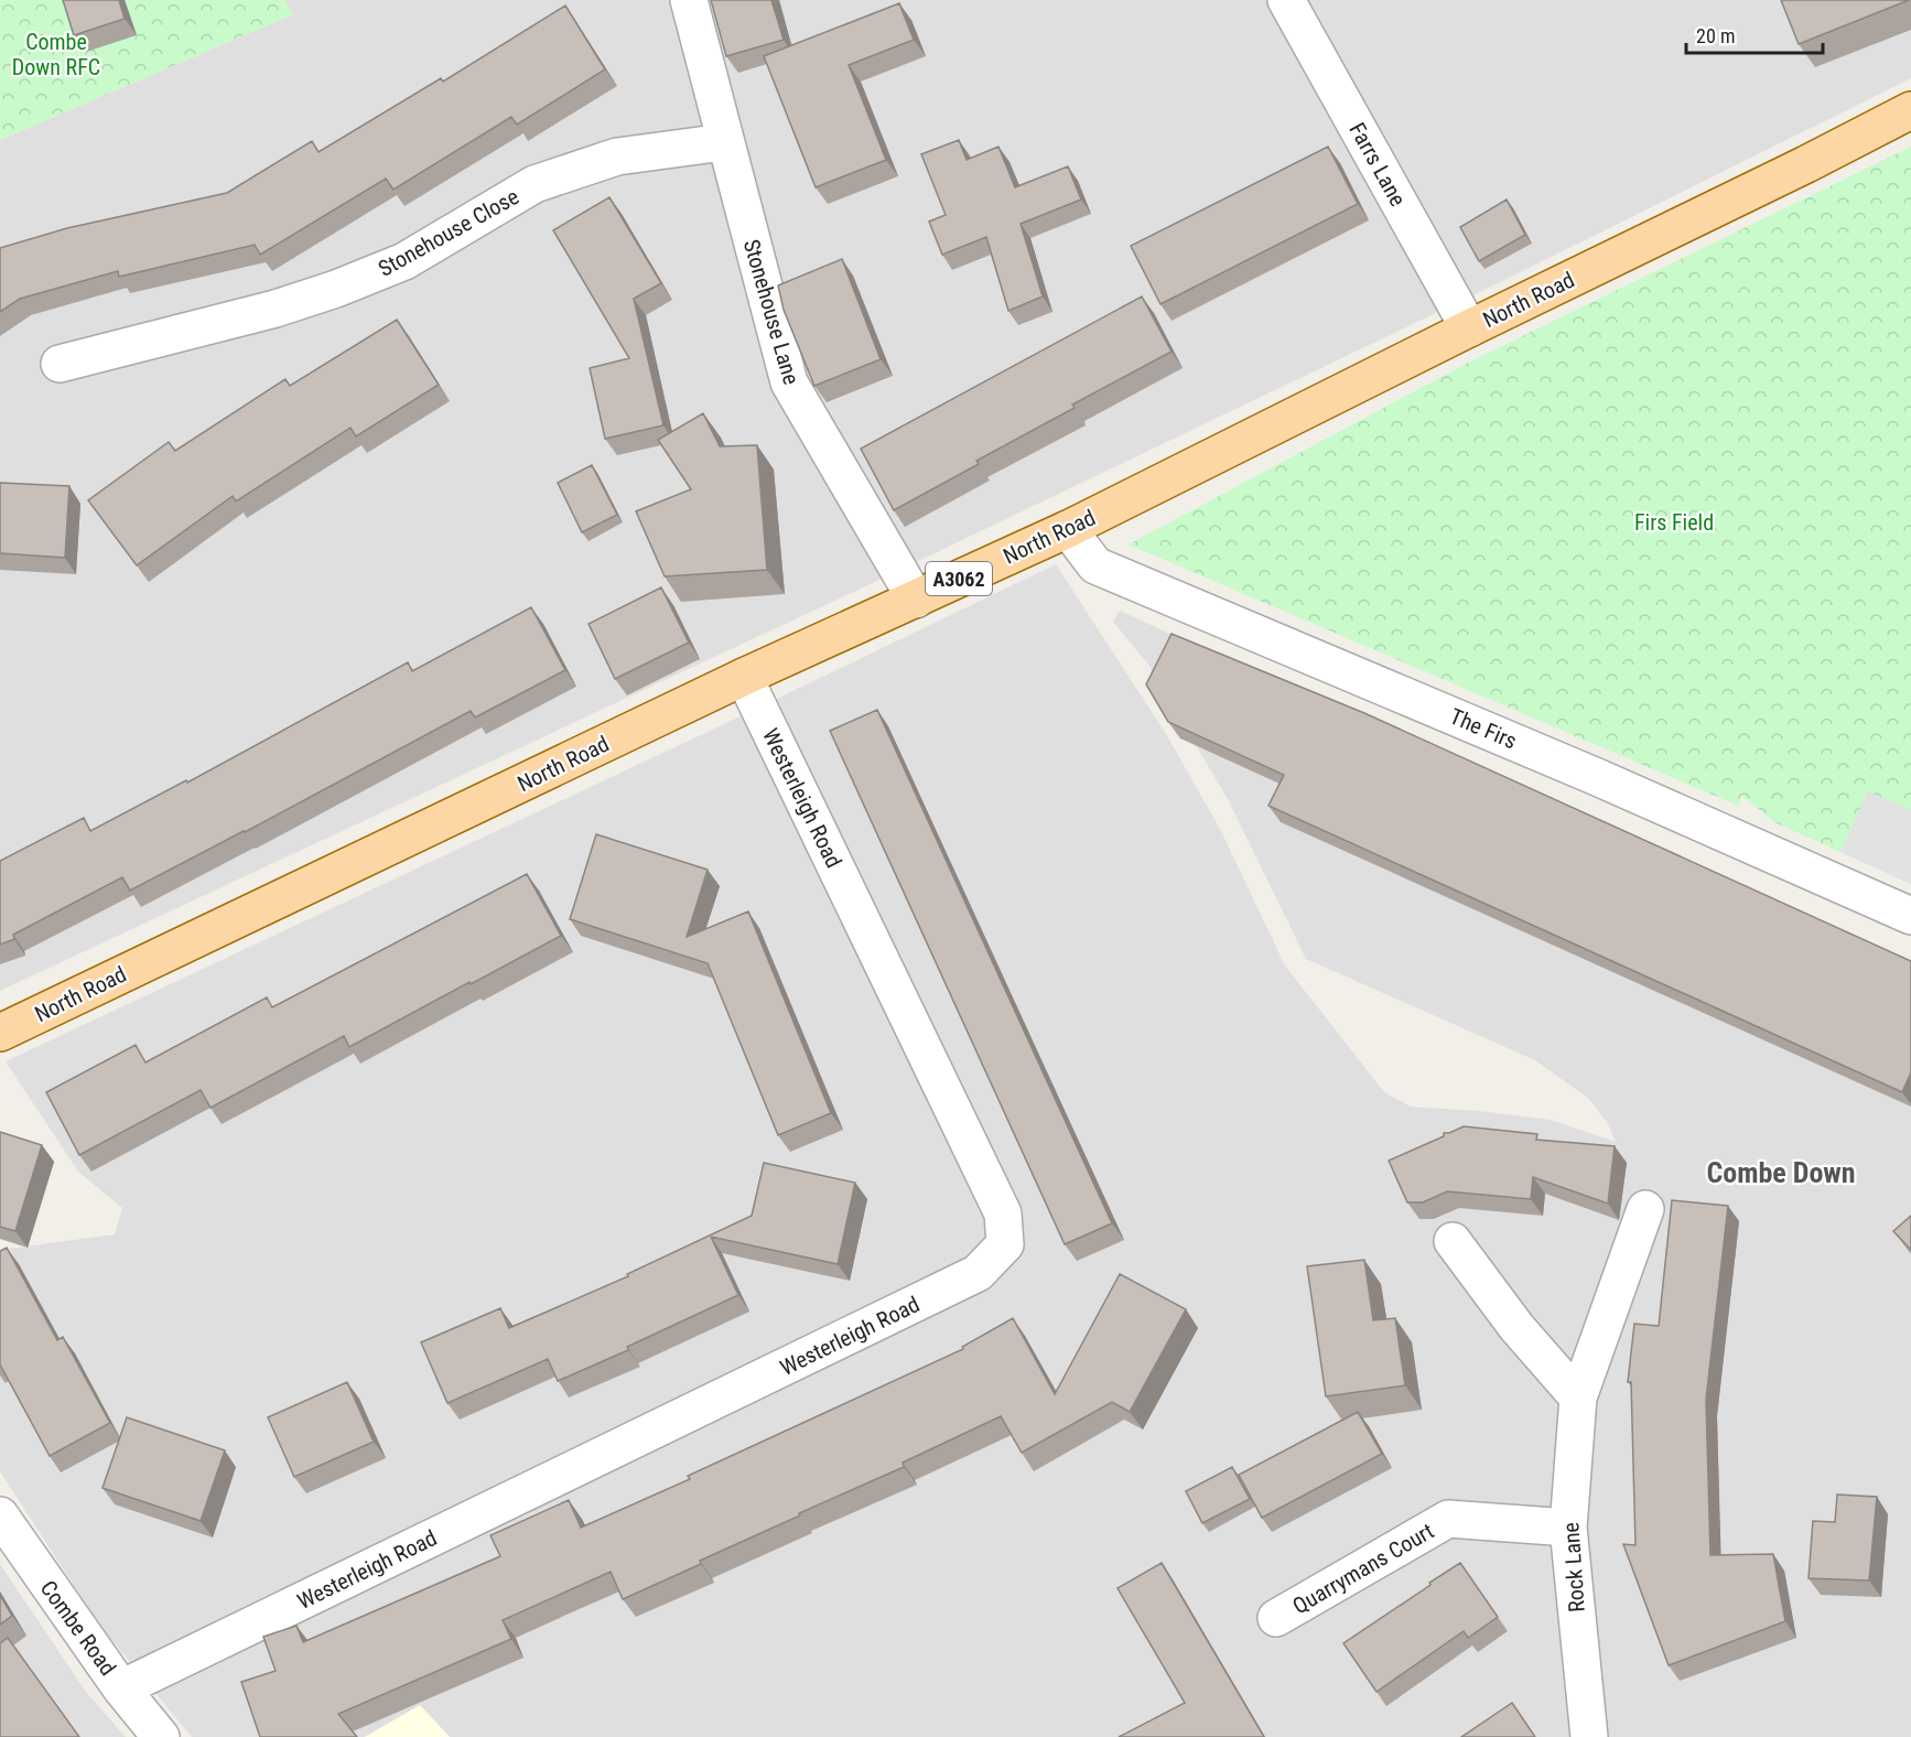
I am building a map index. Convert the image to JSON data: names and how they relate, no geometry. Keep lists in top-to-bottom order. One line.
{"streets":{"main road":["North Road","A3062"],"street":["Farrs Lane","Stonehouse Close","Stonehouse Lane","The Firs","Westerleigh Road","Rock Lane","Quarrymans Court","Combe Road"]},"crossings":[["Farrs Lane","North Road"],["Stonehouse Close","Stonehouse Lane"],["North Road","Stonehouse Lane"],["North Road","The Firs"],["North Road","Westerleigh Road"],["Westerleigh Road","Combe Road"],["Rock Lane","Quarrymans Court"]],"districts":["Combe Down"],"parks":["Combe Down RFC","Firs Field"],"scale_bar":"20 m"}
